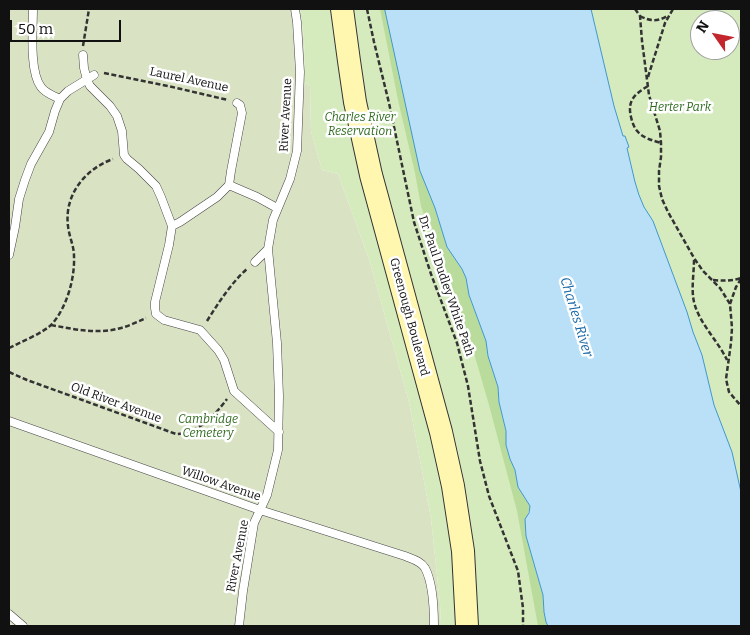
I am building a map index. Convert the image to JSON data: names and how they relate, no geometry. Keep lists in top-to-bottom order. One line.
{"streets":{"main road":["Greenough Boulevard"],"lane":["Laurel Avenue","River Avenue","Willow Avenue"],"path":["Dr. Paul Dudley White Path","Old River Avenue"]},"crossings":[["River Avenue","Willow Avenue"]],"water":["Charles River"],"parks":["Herter Park","Charles River Reservation","Cambridge Cemetery"],"scale_bar":"50 m","north":"top left"}
